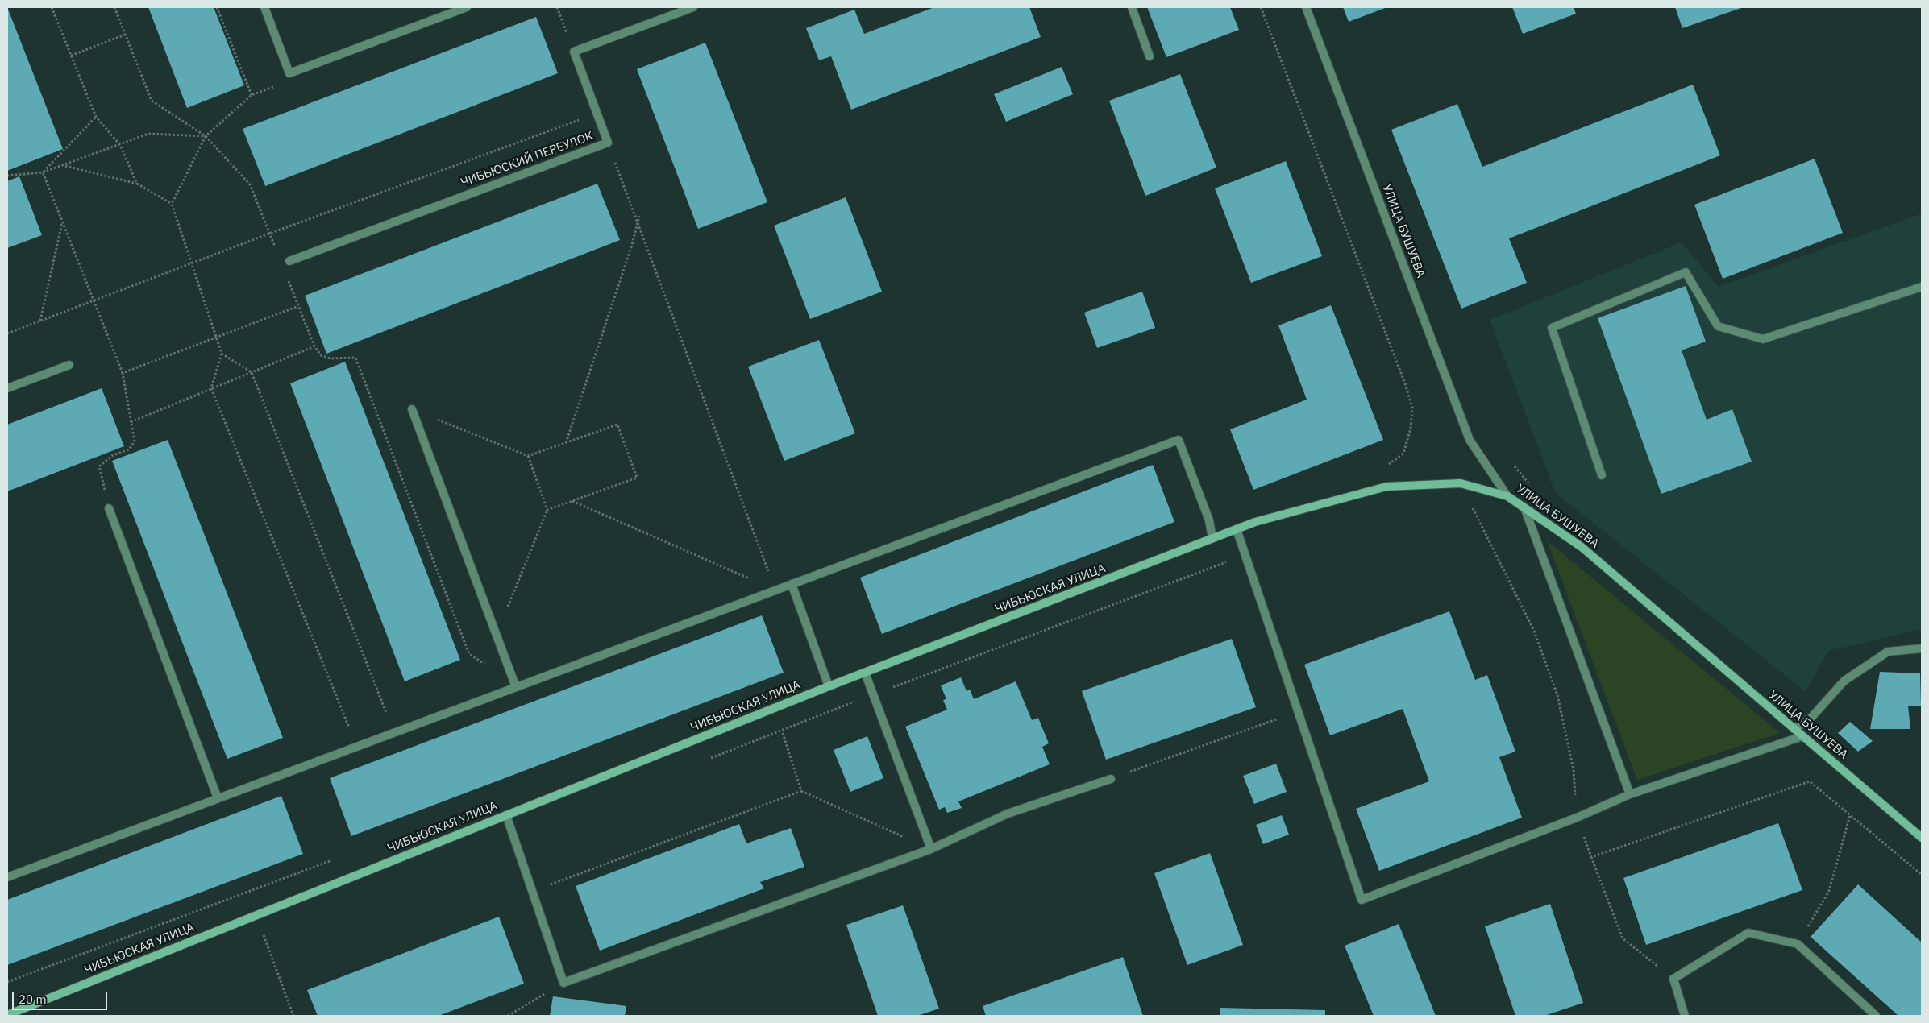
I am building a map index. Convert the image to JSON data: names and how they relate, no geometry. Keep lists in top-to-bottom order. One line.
{"streets":{"street":["ЧИБЬЮСКИЙ ПЕРЕУЛОК","УЛИЦА БУШУЕВА","ЧИБЬЮСКАЯ УЛИЦА"]},"crossings":[["УЛИЦА БУШУЕВА","ЧИБЬЮСКАЯ УЛИЦА"]],"scale_bar":"20 m"}
